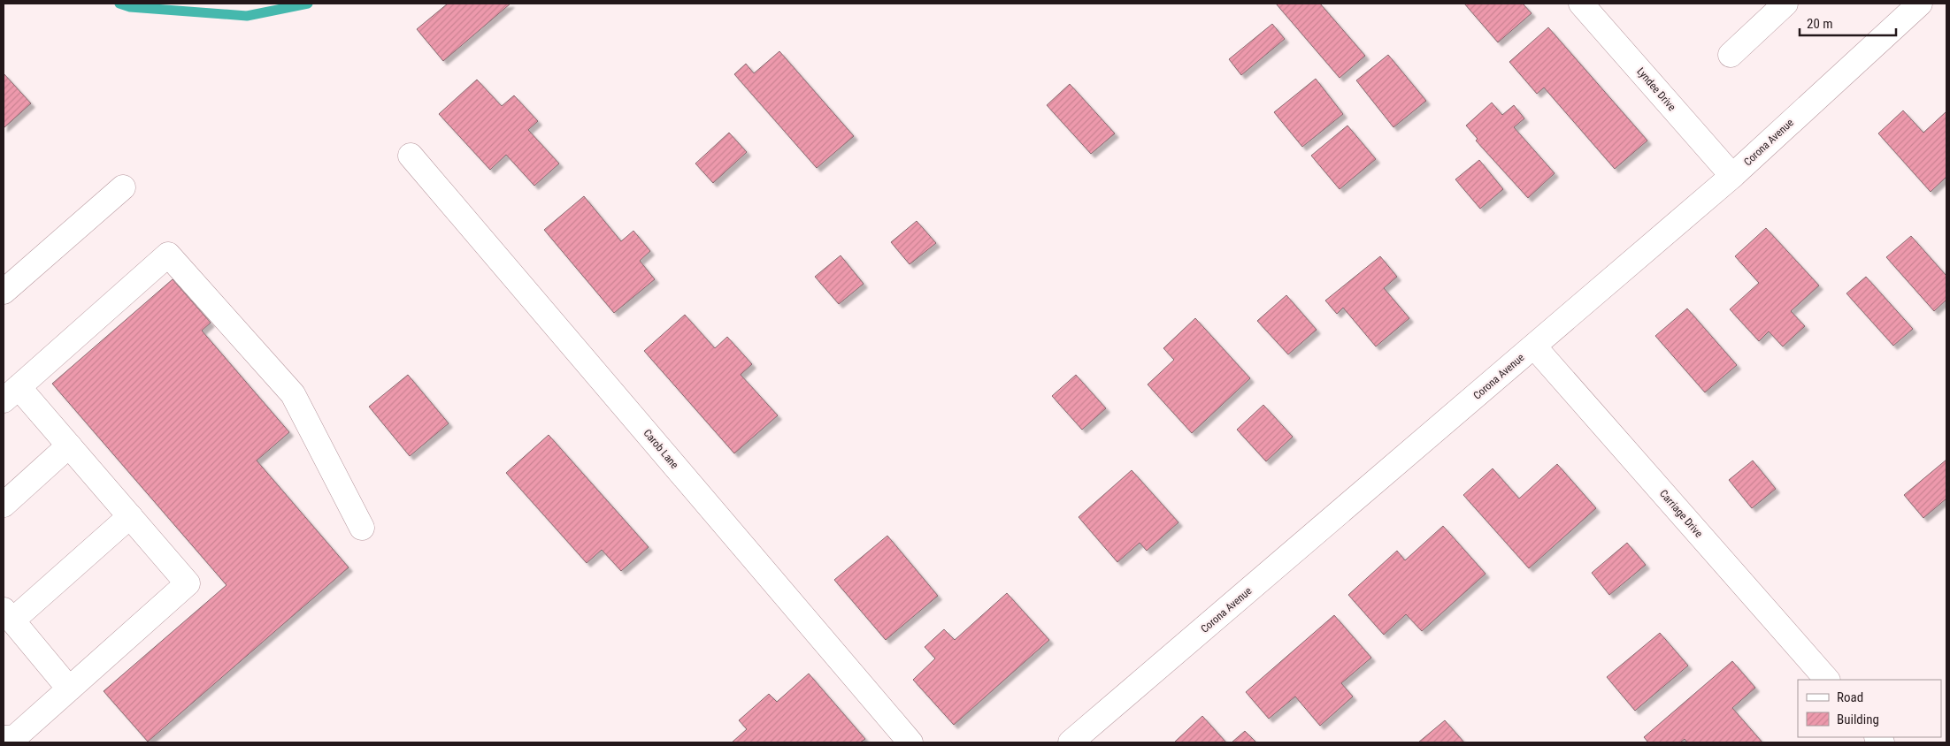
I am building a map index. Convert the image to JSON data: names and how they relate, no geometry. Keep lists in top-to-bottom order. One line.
{"streets":{"street":["Lyndee Drive","Corona Avenue","Carob Lane","Carriage Drive"]},"crossings":[["Lyndee Drive","Corona Avenue"],["Corona Avenue","Carriage Drive"]],"legend":["Road","Building"],"scale_bar":"20 m"}
